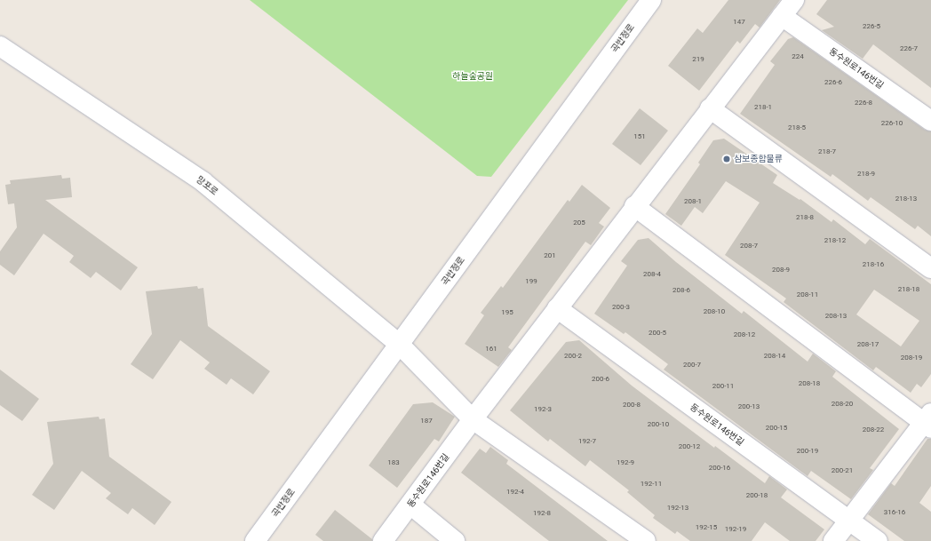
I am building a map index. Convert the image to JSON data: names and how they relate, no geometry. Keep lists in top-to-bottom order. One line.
{"streets":{"street":["곡반정로","동수원로146번길","망포로"]},"crossings":[["곡반정로","망포로"],["동수원로146번길","망포로"]],"parks":["하늘숲공원"],"places":["삼보종합물류"],"house_numbers":["147","226-5","226-7","224","219","226-6","226-8","218-1","226-10","218-5","151","218-7","218-9","218-13","208-1","218-8","205","218-12","208-7","201","218-16","208-9","208-4","199","218-18","208-6","208-11","200-3","208-10","195","208-13","200-5","208-12","208-17","161","200-2","208-14","208-19","200-7","200-6","208-18","200-11","208-20","200-8","200-13","192-3","187","200-10","200-15","208-22","192-7","200-12","200-19","183","192-9","200-16","200-21","192-11","192-4","200-18","192-13","316-16","192-8","192-15","192-19"]}
